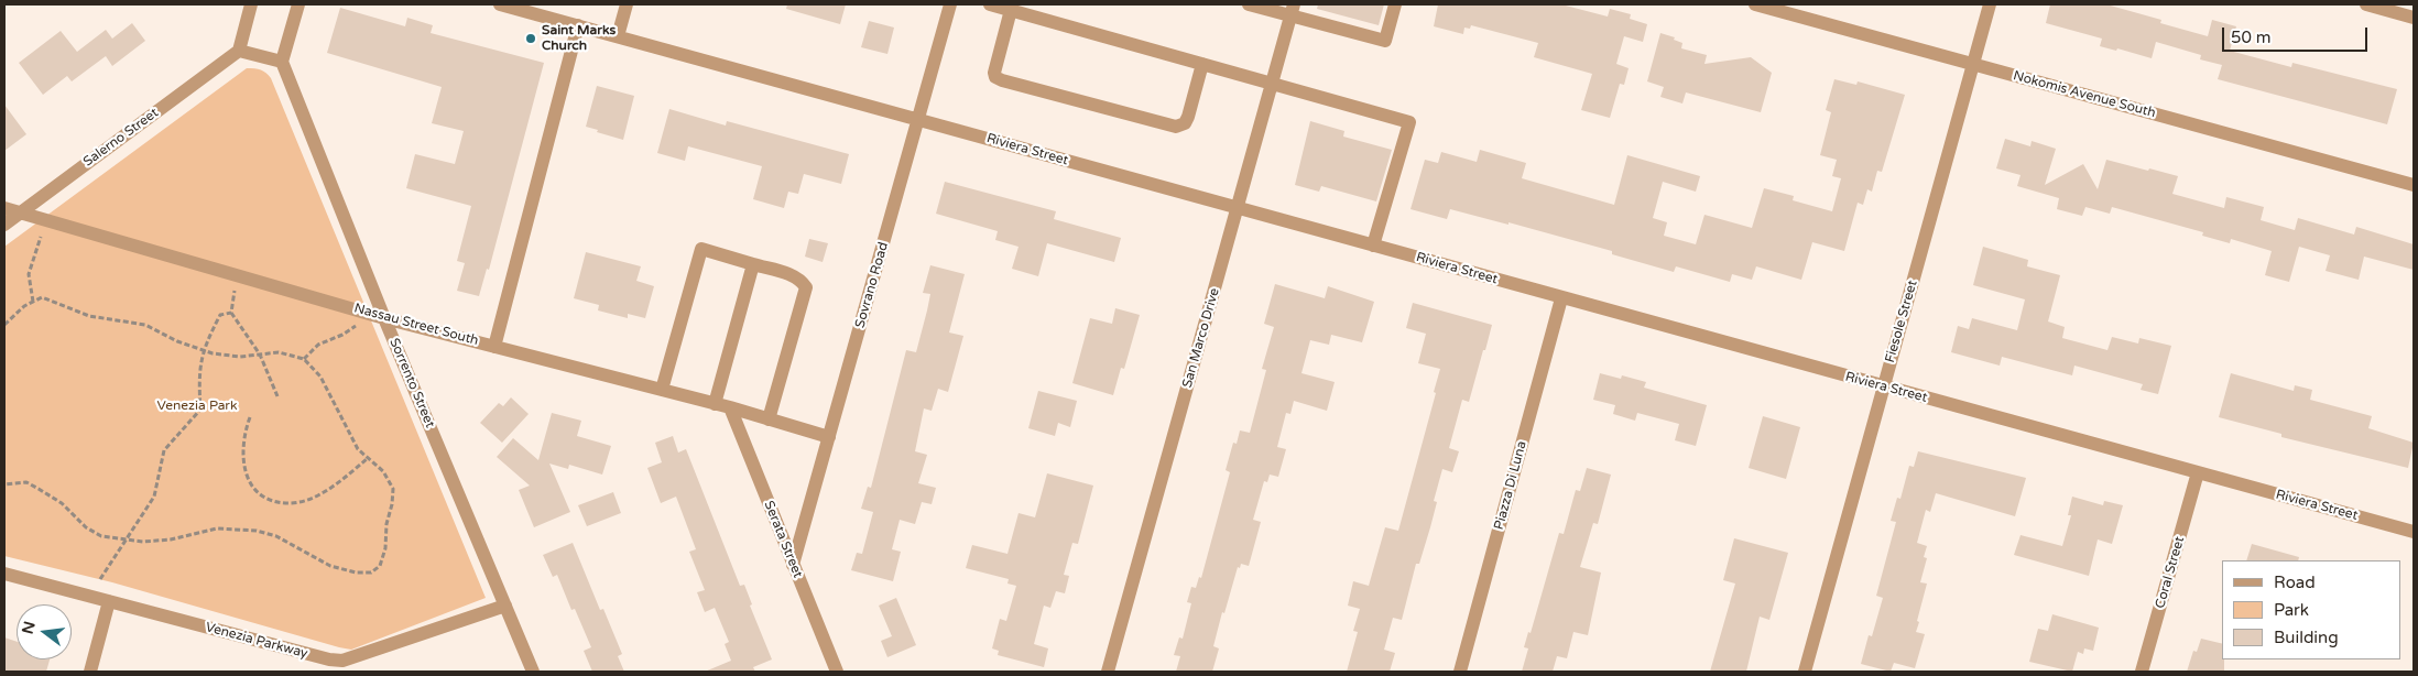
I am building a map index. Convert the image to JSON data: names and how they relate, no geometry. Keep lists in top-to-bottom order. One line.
{"streets":{"street":["Nokomis Avenue South","Salerno Street","Riviera Street","Sovrano Road","Fiesole Street","Nassau Street South","San Marco Drive","Sorrento Street","Piazza Di Luna","Serata Street","Coral Street","Venezia Parkway"]},"crossings":[["Nokomis Avenue South","Fiesole Street"],["Salerno Street","Nassau Street South"],["Riviera Street","Sovrano Road"],["Riviera Street","Fiesole Street"],["Riviera Street","San Marco Drive"],["Riviera Street","Piazza Di Luna"],["Riviera Street","Coral Street"],["Sovrano Road","Nassau Street South"],["Sovrano Road","Serata Street"],["Nassau Street South","Sorrento Street"],["Nassau Street South","Serata Street"],["Sorrento Street","Venezia Parkway"]],"parks":["Venezia Park"],"places":["Saint Marks Church"],"legend":["Road","Park","Building"],"scale_bar":"50 m","north":"left"}
